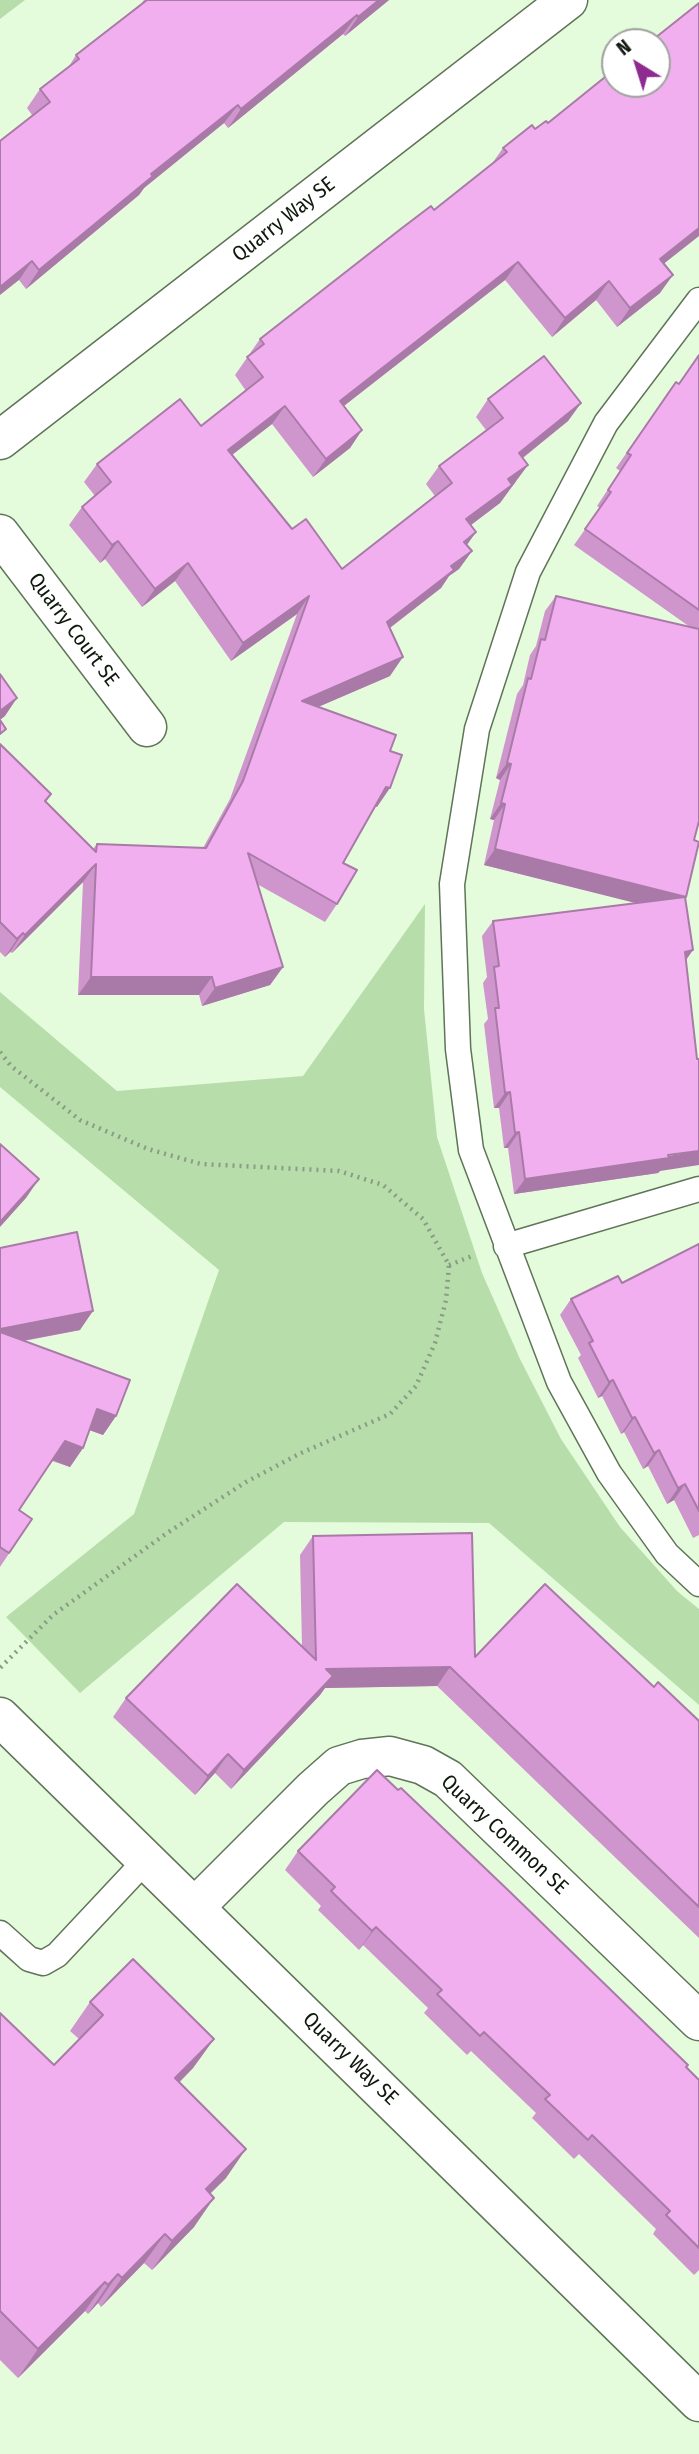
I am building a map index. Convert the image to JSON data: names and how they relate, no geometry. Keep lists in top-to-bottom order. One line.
{"streets":{"street":["Quarry Way SE","Quarry Court SE","Quarry Common SE"]},"crossings":[["Quarry Way SE","Quarry Common SE"]],"north":"top left"}
